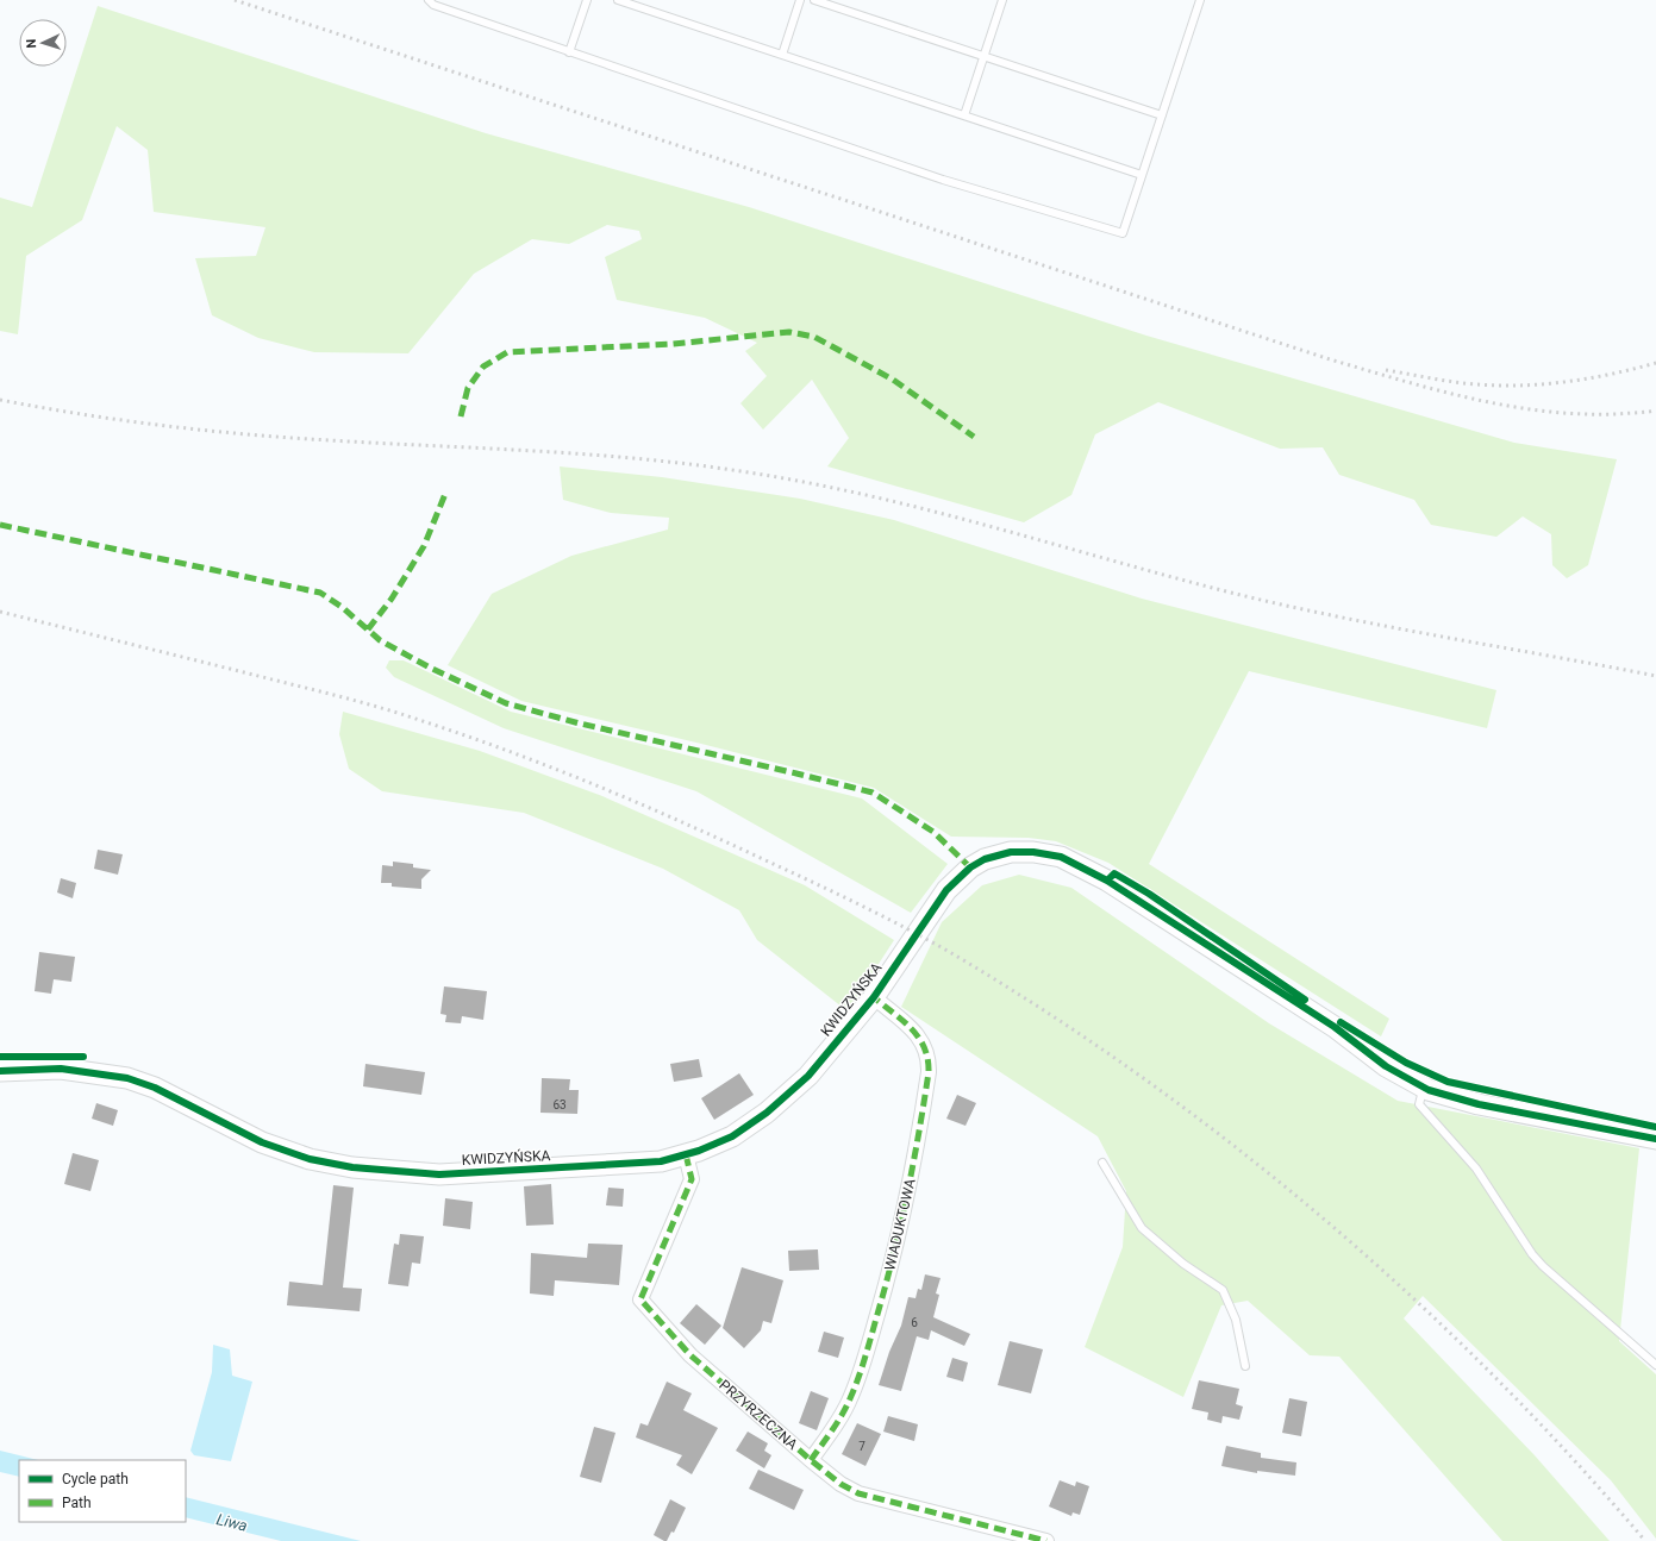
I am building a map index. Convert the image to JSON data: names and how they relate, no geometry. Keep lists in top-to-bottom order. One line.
{"streets":{"street":["KWIDZYŃSKA","WIADUKTOWA","PRZYRZECZNA"]},"crossings":[["KWIDZYŃSKA","WIADUKTOWA"],["KWIDZYŃSKA","PRZYRZECZNA"],["WIADUKTOWA","PRZYRZECZNA"]],"water":["Liwa"],"house_numbers":["63","6","7"],"legend":["Cycle path","Path"],"north":"left"}
